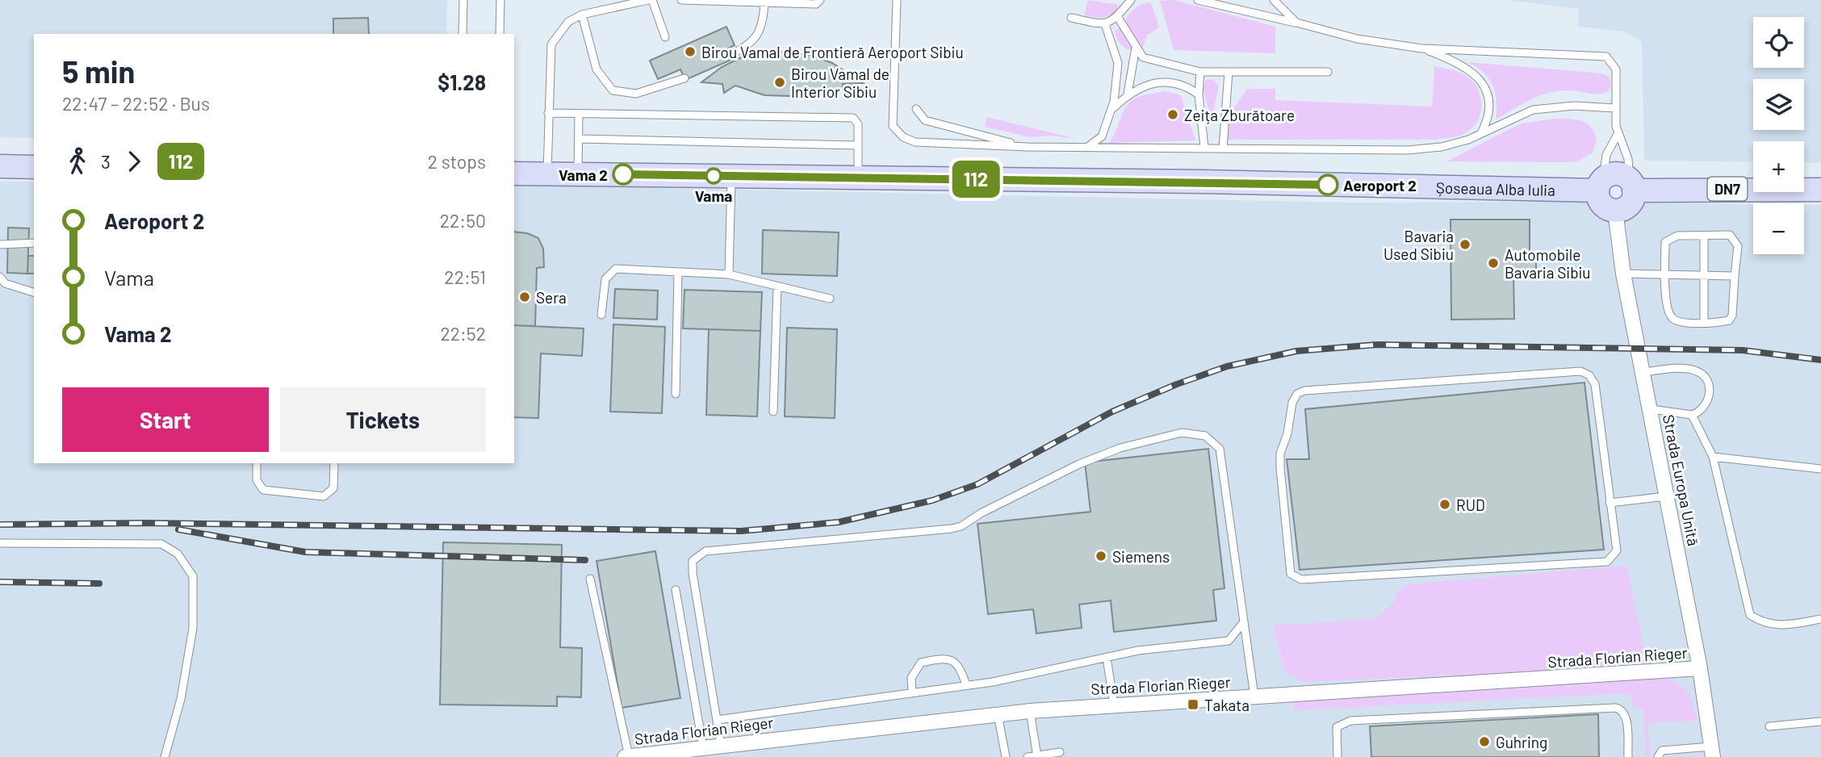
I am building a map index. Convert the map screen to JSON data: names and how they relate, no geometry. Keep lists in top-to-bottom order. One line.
{"streets":{"main road":["Șoseaua Alba Iulia","DN7"],"street":["Strada Europa Unită","Strada Florian Rieger"]},"crossings":[["Șoseaua Alba Iulia","DN7"],["Șoseaua Alba Iulia","Strada Europa Unită"],["DN7","Strada Europa Unită"],["Strada Europa Unită","Strada Florian Rieger"]],"places":{"other":["Birou Vamal de Frontieră Aeroport Sibiu","Birou Vamal de Interior Sibiu","Zeița Zburătoare","Vama 2","Vama","Aeroport 2","Bavaria Used Sibiu","Automobile Bavaria Sibiu","Sera","RUD","Siemens","Guhring"],"transit":["Takata"]},"lines":["bus line 112"],"page":{"on_map":"112","map_buttons":["+","−"],"heading":["5 min","22:47 – 22:52 · Bus","$1.28"],"legs":["3","112","2 stops"],"list":[{"name":"Aeroport 2","value":"22:50"},{"name":"Vama","value":"22:51"},{"name":"Vama 2","value":"22:52"}],"buttons":["Start","Tickets"]}}
